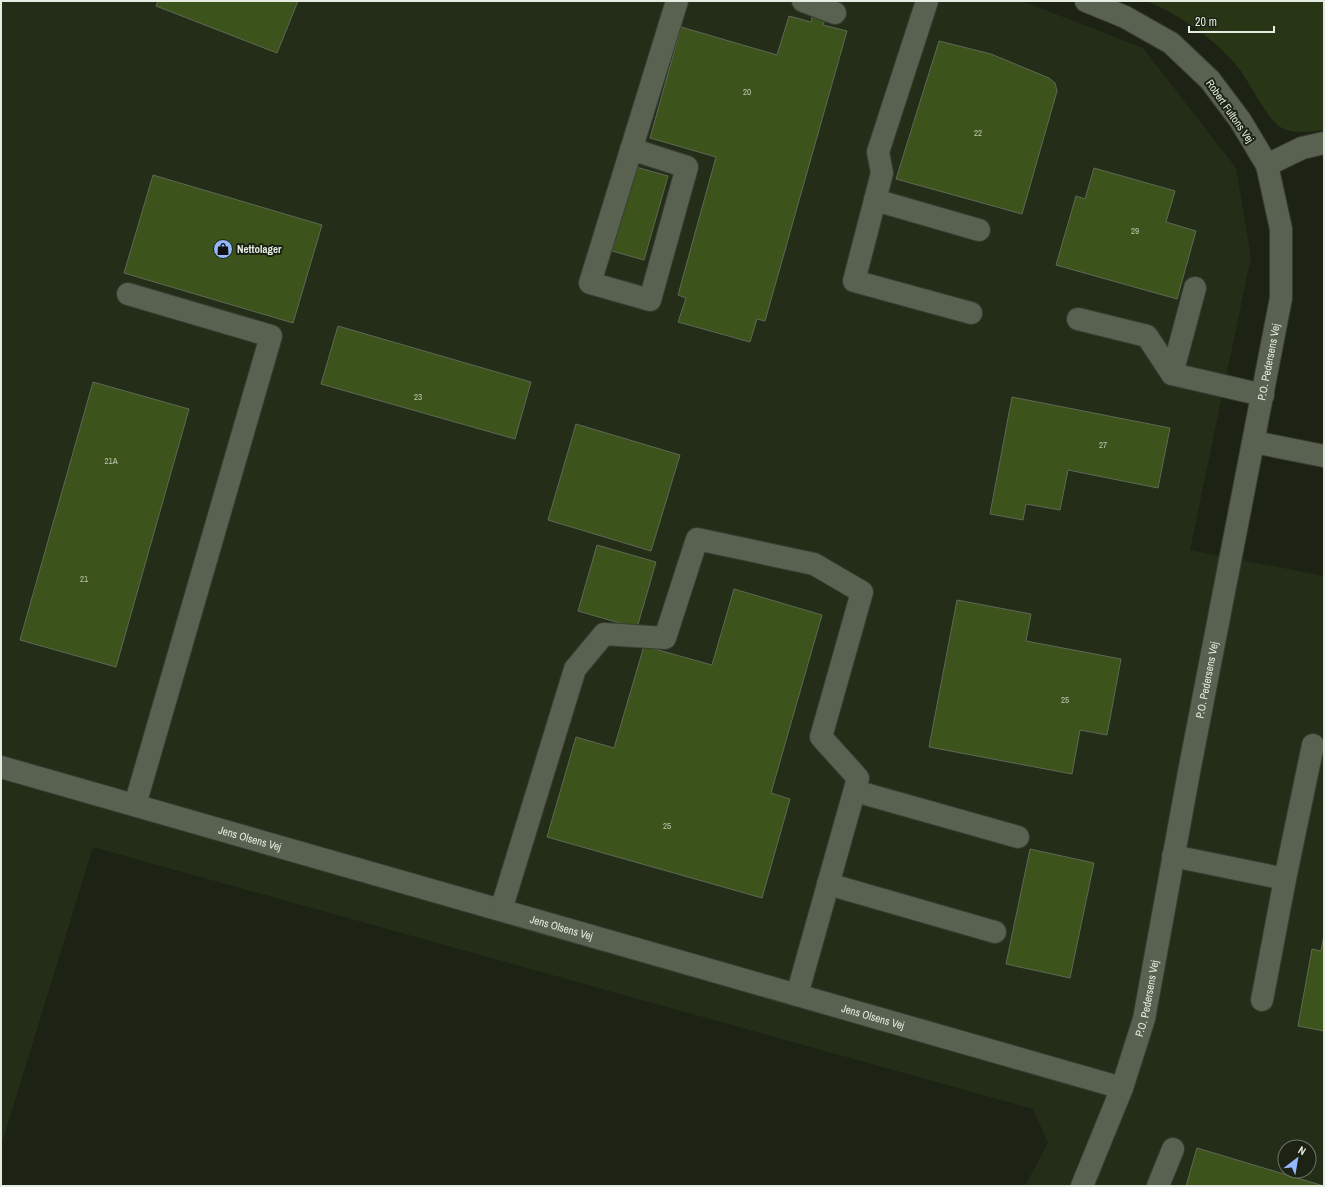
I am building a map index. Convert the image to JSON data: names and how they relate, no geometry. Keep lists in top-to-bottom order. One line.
{"streets":{"street":["Robert Fultons Vej","P.O. Pedersens Vej","Jens Olsens Vej"]},"crossings":[["Robert Fultons Vej","P.O. Pedersens Vej"],["P.O. Pedersens Vej","Jens Olsens Vej"]],"places":{"shop":["Nettolager"]},"house_numbers":["20","22","29","23","27","21A","21","25","25"],"scale_bar":"20 m","north":"top right"}
